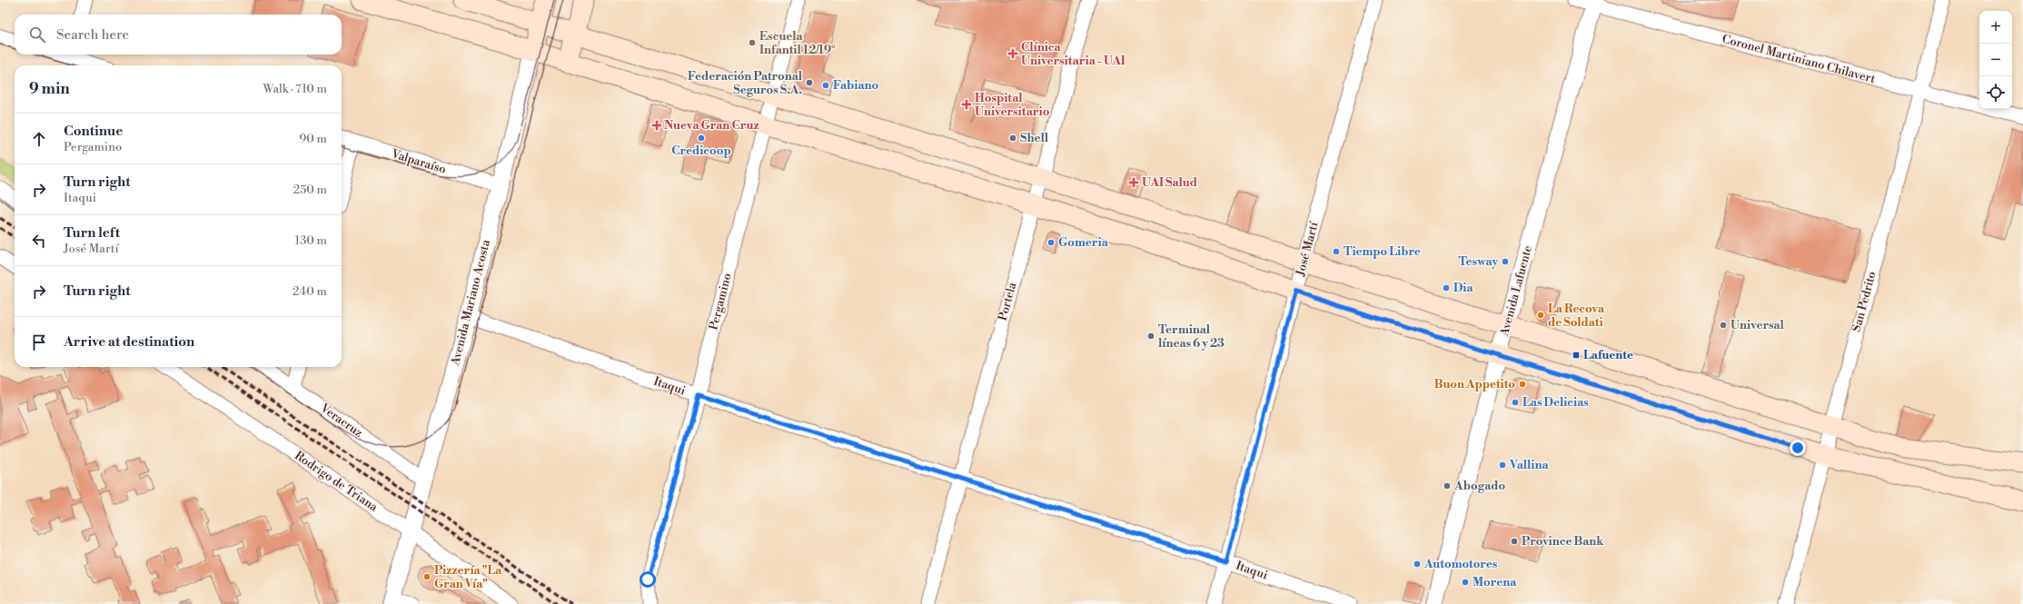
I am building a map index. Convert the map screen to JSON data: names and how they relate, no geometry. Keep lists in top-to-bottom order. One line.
{"streets":{"main road":["Avenida Mariano Acosta"],"street":["Coronel Martiniano Chilavert","Valparaíso","José Martí","Avenida Lafuente","Pergamino","Portela","San Pedrito","Itaqui","Veracruz","Rodrigo de Triana"]},"crossings":[["Coronel Martiniano Chilavert","Avenida Lafuente"],["Coronel Martiniano Chilavert","San Pedrito"],["Valparaíso","Avenida Mariano Acosta"],["José Martí","Itaqui"],["Pergamino","Itaqui"],["Portela","Itaqui"],["Avenida Mariano Acosta","Itaqui"],["Avenida Mariano Acosta","Veracruz"],["Avenida Mariano Acosta","Rodrigo de Triana"]],"places":{"other":["Escuela Infantil 12/19°","Federación Patronal Seguros S.A.","Fabiano","Credicoop","Shell","Gomeria","Tiempo Libre","Tesway","Dia","La Recova de Soldati","Universal","Terminal líneas 6 y 23","Buon Appetito","Las Delicias","Vallina","Abogado","Province Bank","Automotores","Pizzería \"La Gran Vía\"","Morena"],"health":["Clínica Universitaria - UAI","Hospital Universitario","Nueva Gran Cruz","UAI Salud"],"transit":["Lafuente"]},"page":{"map_buttons":["+","−"],"search":"Search here","heading":["9 min","Walk · 710 m"],"list":[["Continue","Pergamino","90 m"],["Turn right","Itaqui","250 m"],["Turn left","José Martí","130 m"],["Turn right","240 m"],"Arrive at destination"]}}
